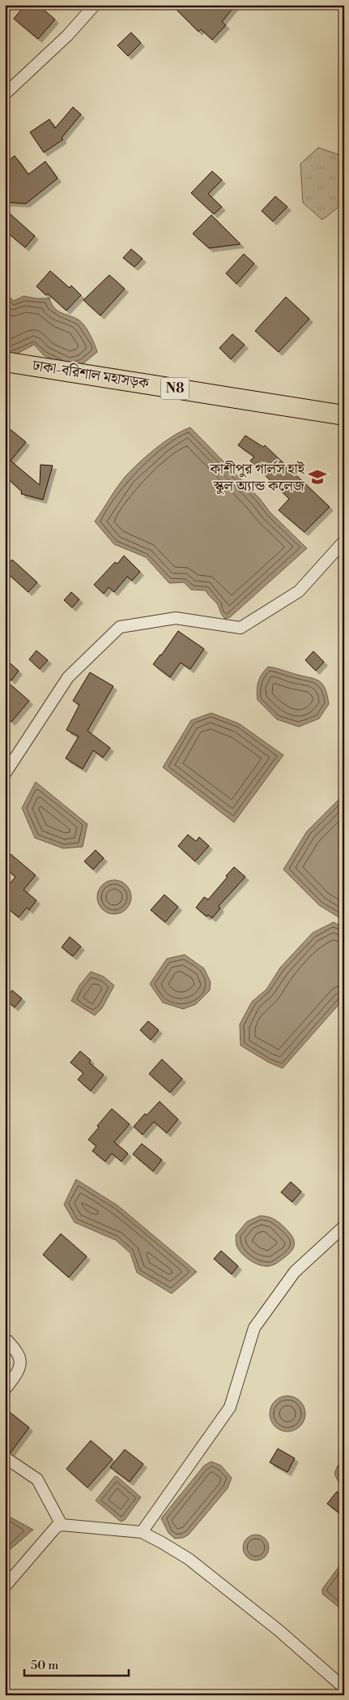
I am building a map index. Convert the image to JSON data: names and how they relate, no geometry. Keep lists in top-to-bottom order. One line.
{"streets":{"highway":["ঢাকা-বরিশাল মহাসড়ক","N8"]},"places":{"school or university":["কাশীপুর গার্লস হাই স্কুল অ্যান্ড কলেজ"]},"scale_bar":"50 m"}
